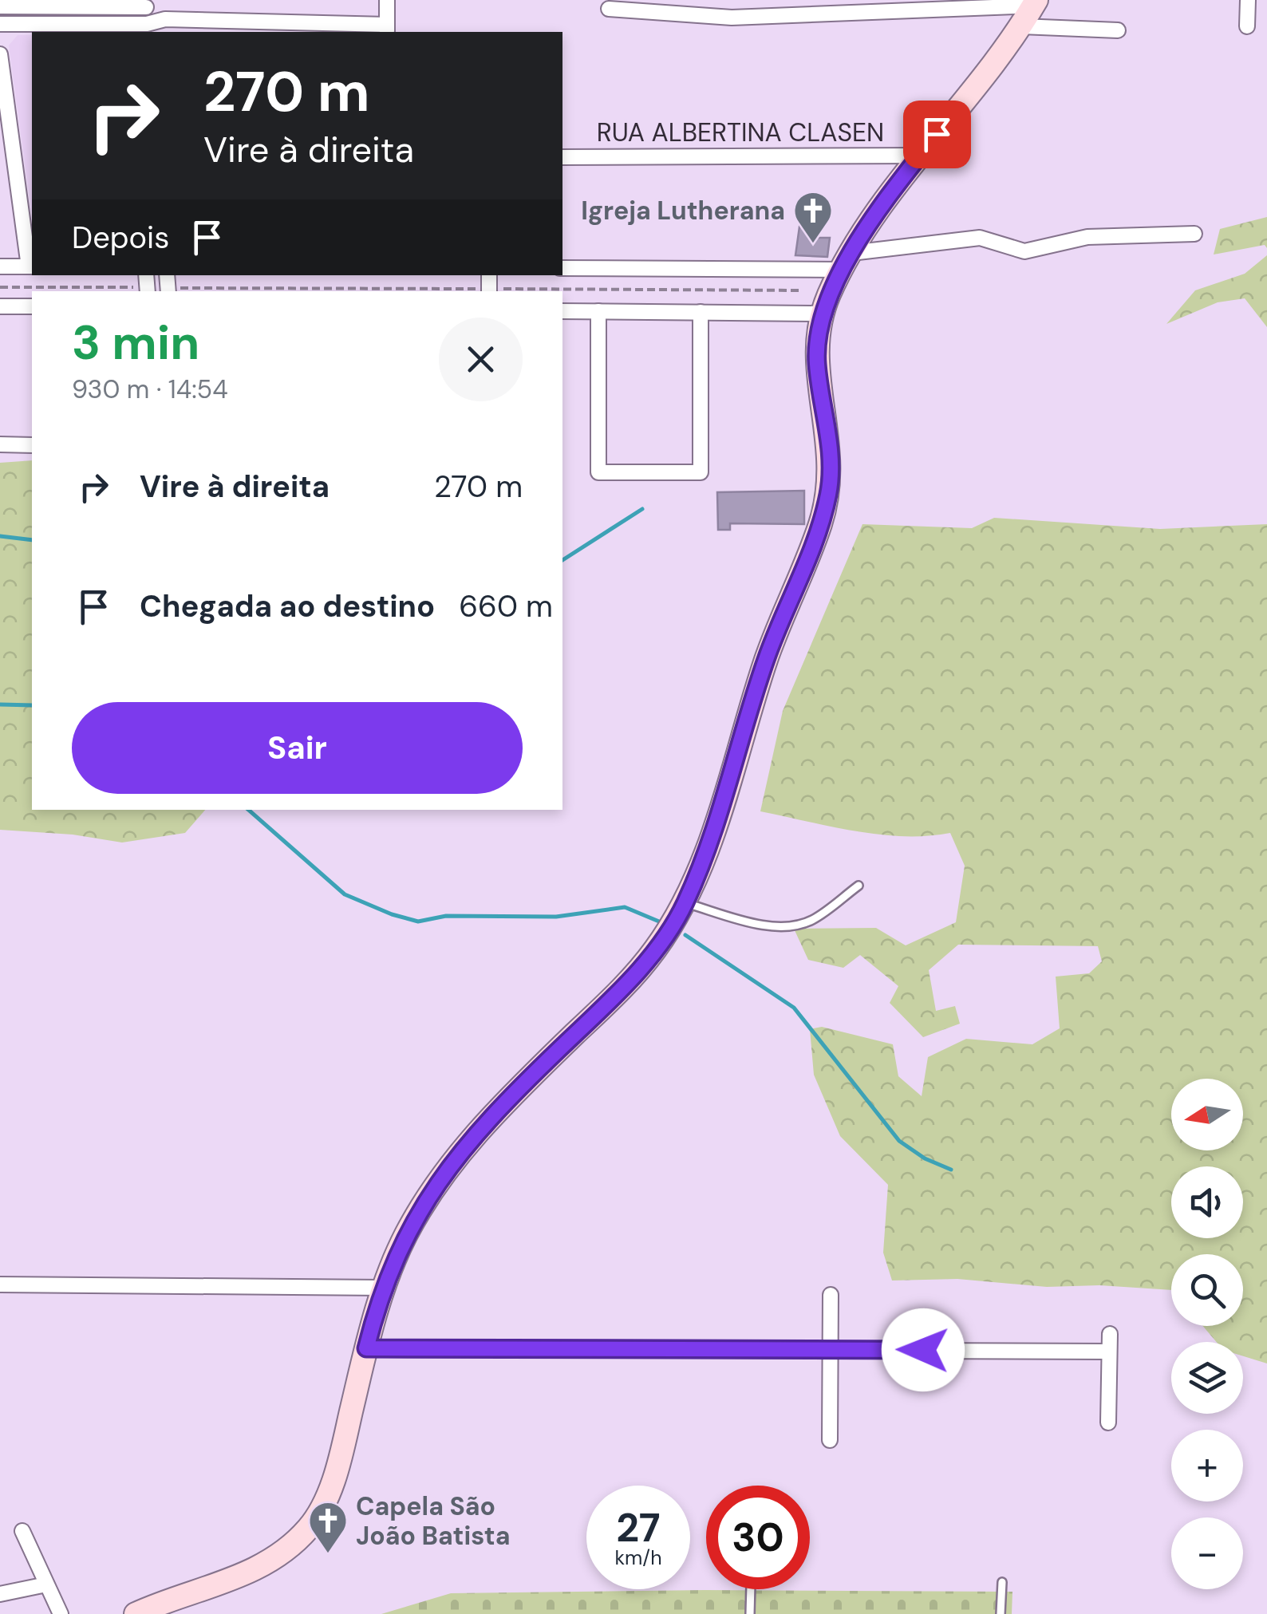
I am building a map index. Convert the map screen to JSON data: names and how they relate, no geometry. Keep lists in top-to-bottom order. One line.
{"streets":{"street":["RUA ALBERTINA CLASEN"]},"places":{"church":["Igreja Lutherana","Capela São João Batista"]},"north":"left","page":{"turn":["270 m","Vire à direita"],"then":"Depois","heading":["3 min","930 m · 14:54"],"list":[{"name":"Vire à direita","value":"270 m"},{"name":"Chegada ao destino","value":"660 m"}],"buttons":"Sair","map_buttons":["+","−"],"speed":"27 km/h","limit":"30"}}
